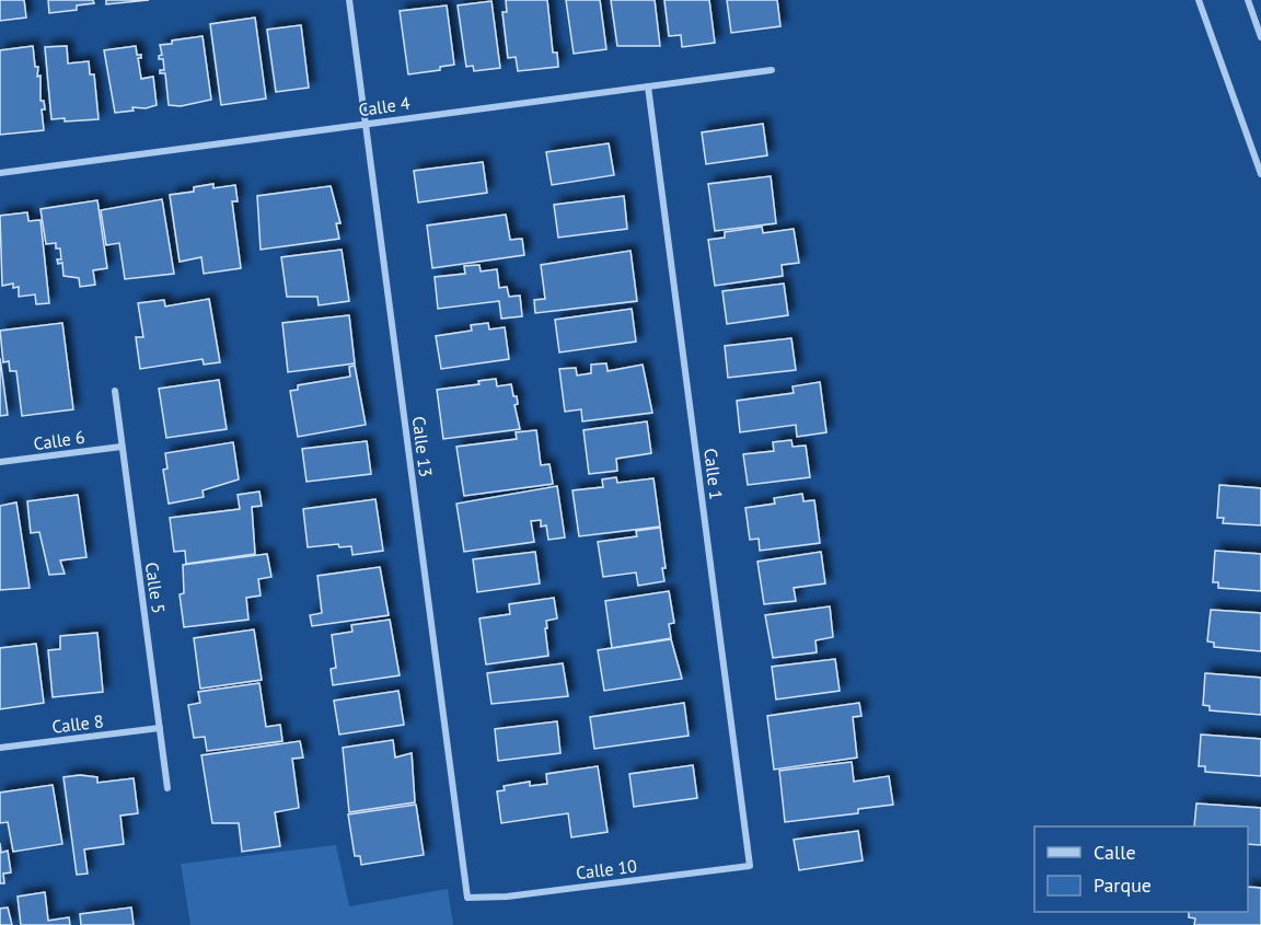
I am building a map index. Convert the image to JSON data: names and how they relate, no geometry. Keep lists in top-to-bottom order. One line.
{"streets":{"street":["Calle 4","Calle 6","Calle 13","Calle 1","Calle 5","Calle 8","Calle 10"]},"crossings":[["Calle 4","Calle 13"],["Calle 4","Calle 1"],["Calle 6","Calle 5"],["Calle 13","Calle 10"],["Calle 1","Calle 10"],["Calle 5","Calle 8"]],"legend":["Calle","Parque"]}
